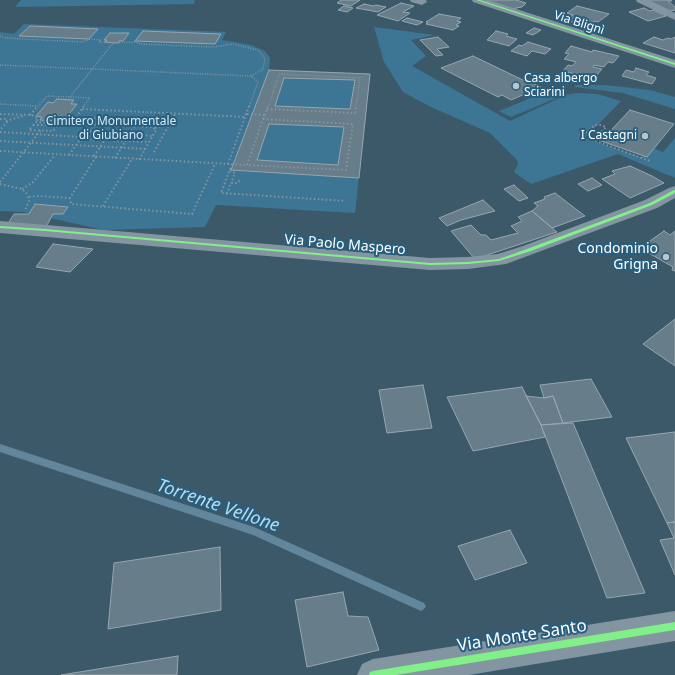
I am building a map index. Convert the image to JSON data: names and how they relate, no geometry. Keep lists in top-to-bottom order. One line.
{"streets":{"street":["Via Blignì","Via Paolo Maspero","Via Monte Santo"]},"water":["Torrente Vellone"],"parks":["Cimitero Monumentale di Giubiano"],"places":["Casa albergo Sciarini","I Castagni","Condominio Grigna"]}
